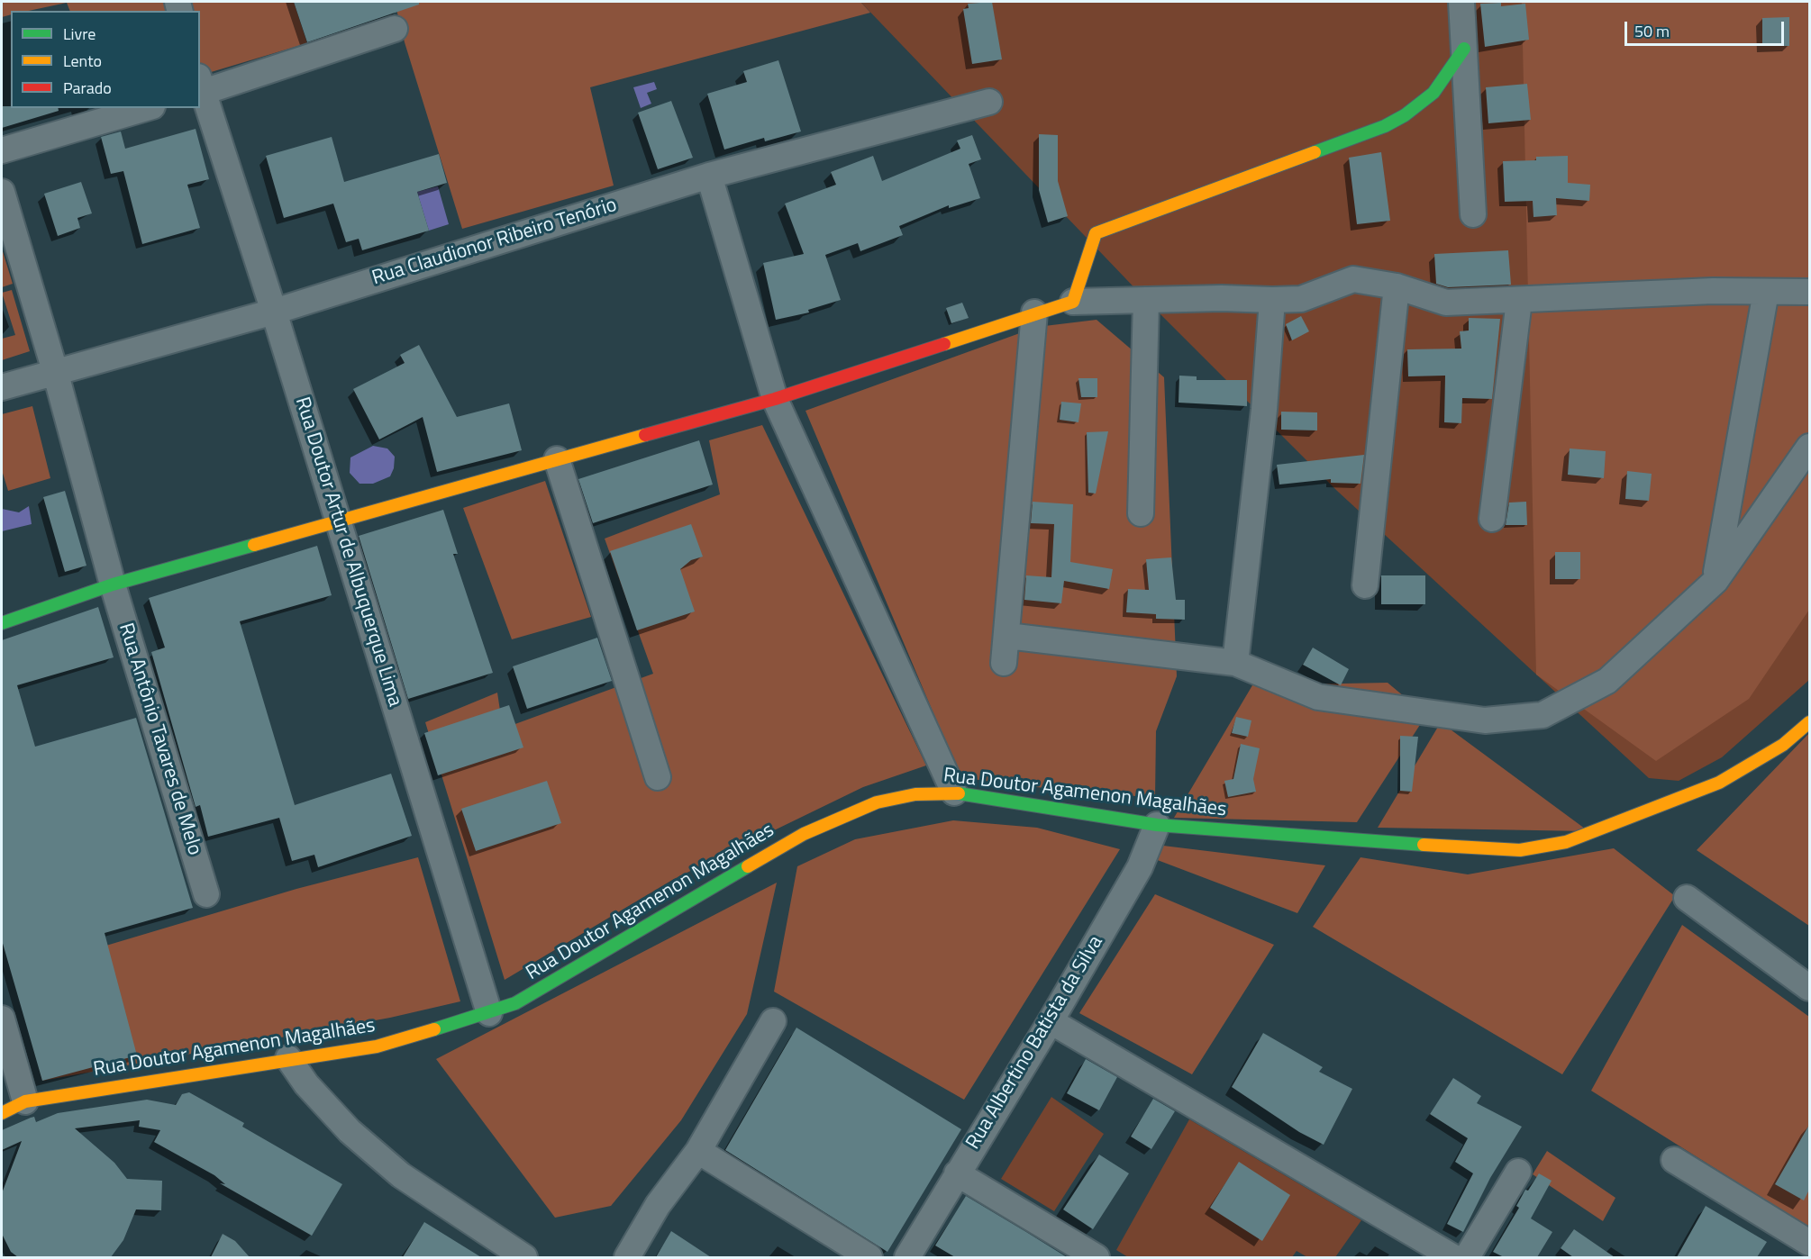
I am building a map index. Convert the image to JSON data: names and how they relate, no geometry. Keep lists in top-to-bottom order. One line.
{"streets":{"street":["Rua Claudionor Ribeiro Tenório","Rua Doutor Artur de Albuquerque Lima","Rua Antônio Tavares de Melo","Rua Doutor Agamenon Magalhães","Rua Albertino Batista da Silva"]},"crossings":[["Rua Claudionor Ribeiro Tenório","Rua Doutor Artur de Albuquerque Lima"],["Rua Claudionor Ribeiro Tenório","Rua Antônio Tavares de Melo"],["Rua Doutor Artur de Albuquerque Lima","Rua Doutor Agamenon Magalhães"],["Rua Doutor Agamenon Magalhães","Rua Albertino Batista da Silva"]],"legend":["Livre","Lento","Parado"],"scale_bar":"50 m"}
